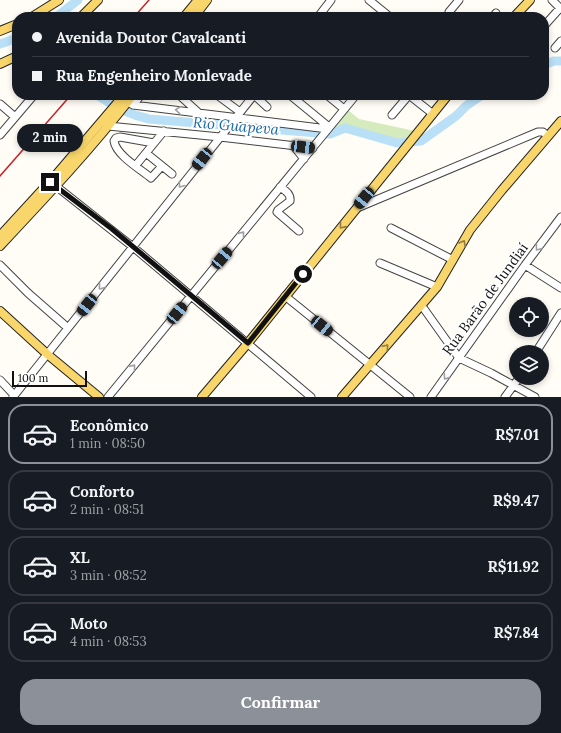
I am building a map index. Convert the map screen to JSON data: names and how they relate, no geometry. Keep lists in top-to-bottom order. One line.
{"streets":{"street":["Rua Barão de Jundiaí"]},"one_way":["Rua Barão de Jundiaí"],"water":["Rio Guapeva"],"scale_bar":"100 m","page":{"banner":["Avenida Doutor Cavalcanti","Rua Engenheiro Monlevade"],"bubble":"2 min","scale":"100 m","list":[{"name":"Econômico","note":"1 min · 08:50","value":"R$7.01"},{"name":"Conforto","note":"2 min · 08:51","value":"R$9.47"},{"name":"XL","note":"3 min · 08:52","value":"R$11.92"},{"name":"Moto","note":"4 min · 08:53","value":"R$7.84"}],"buttons":"Confirmar"}}
